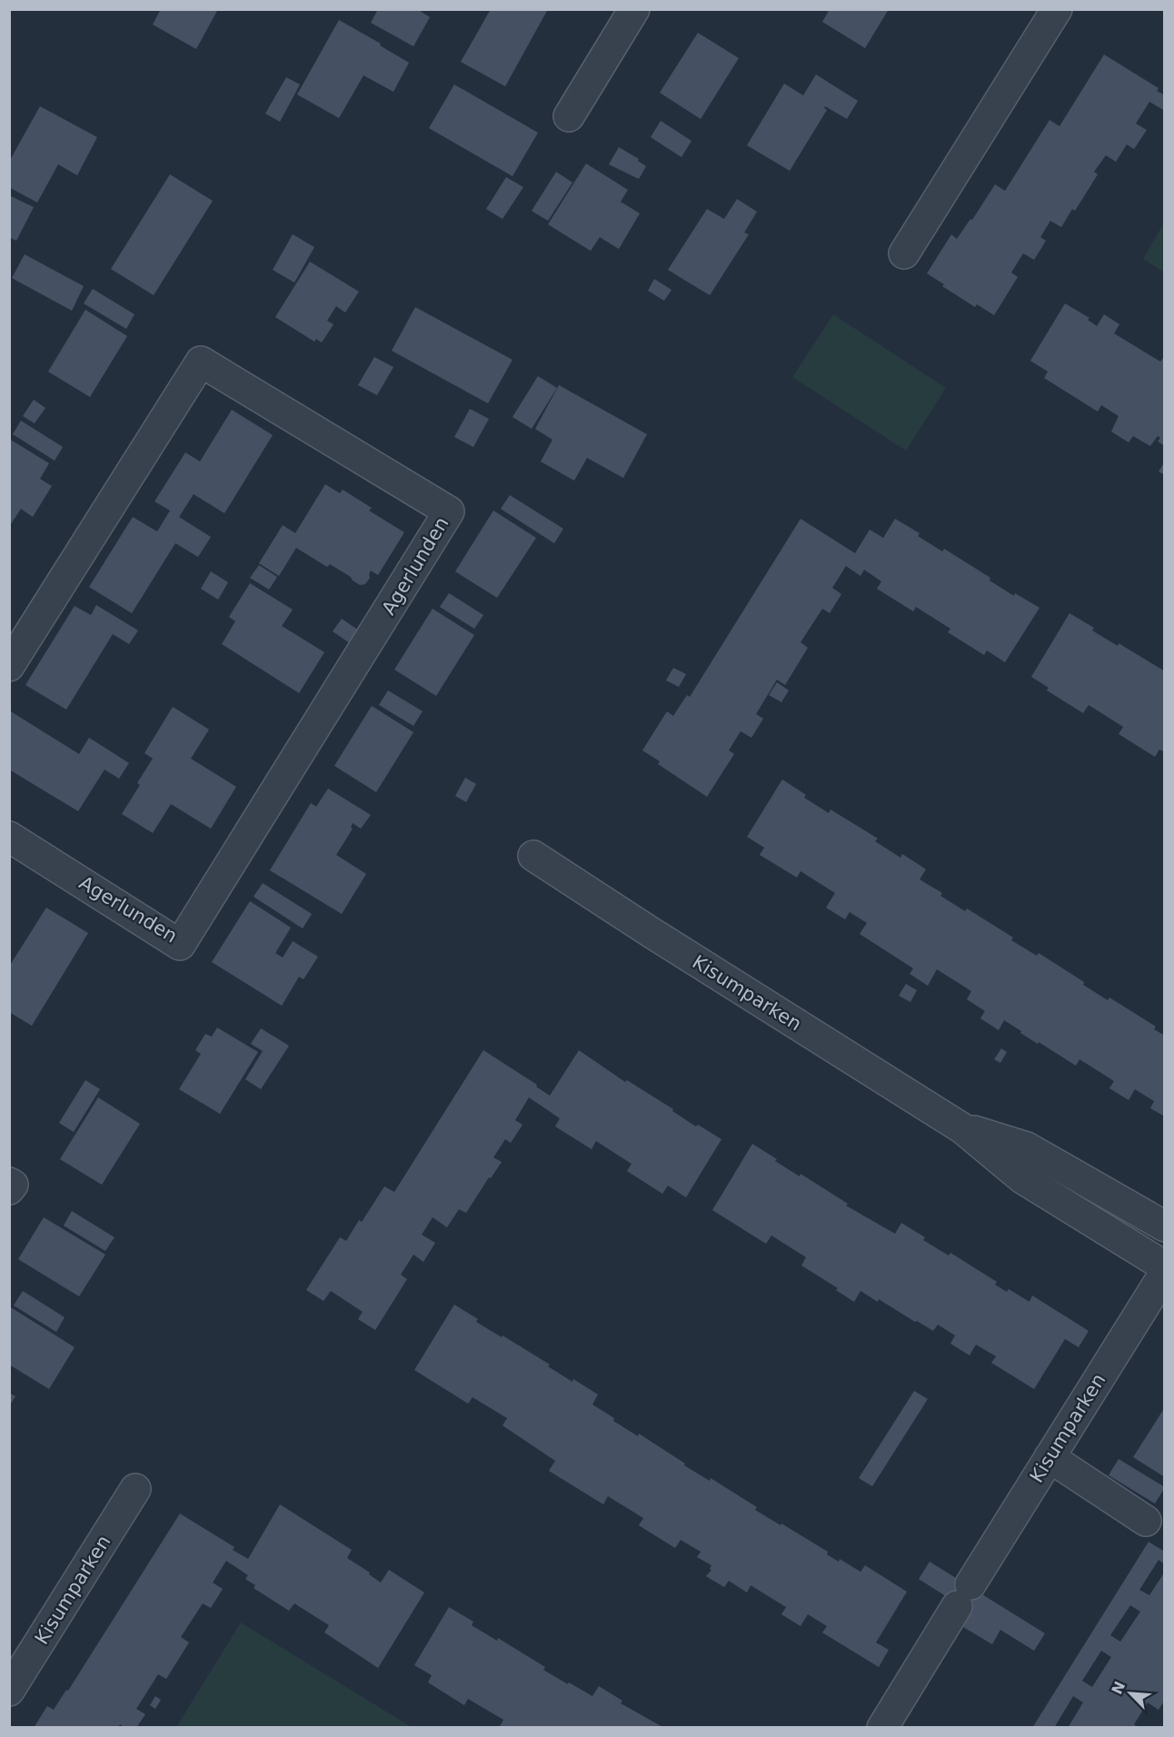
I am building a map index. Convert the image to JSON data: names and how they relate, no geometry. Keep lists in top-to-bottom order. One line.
{"streets":{"street":["Agerlunden","Kisumparken"]},"north":"top left"}
